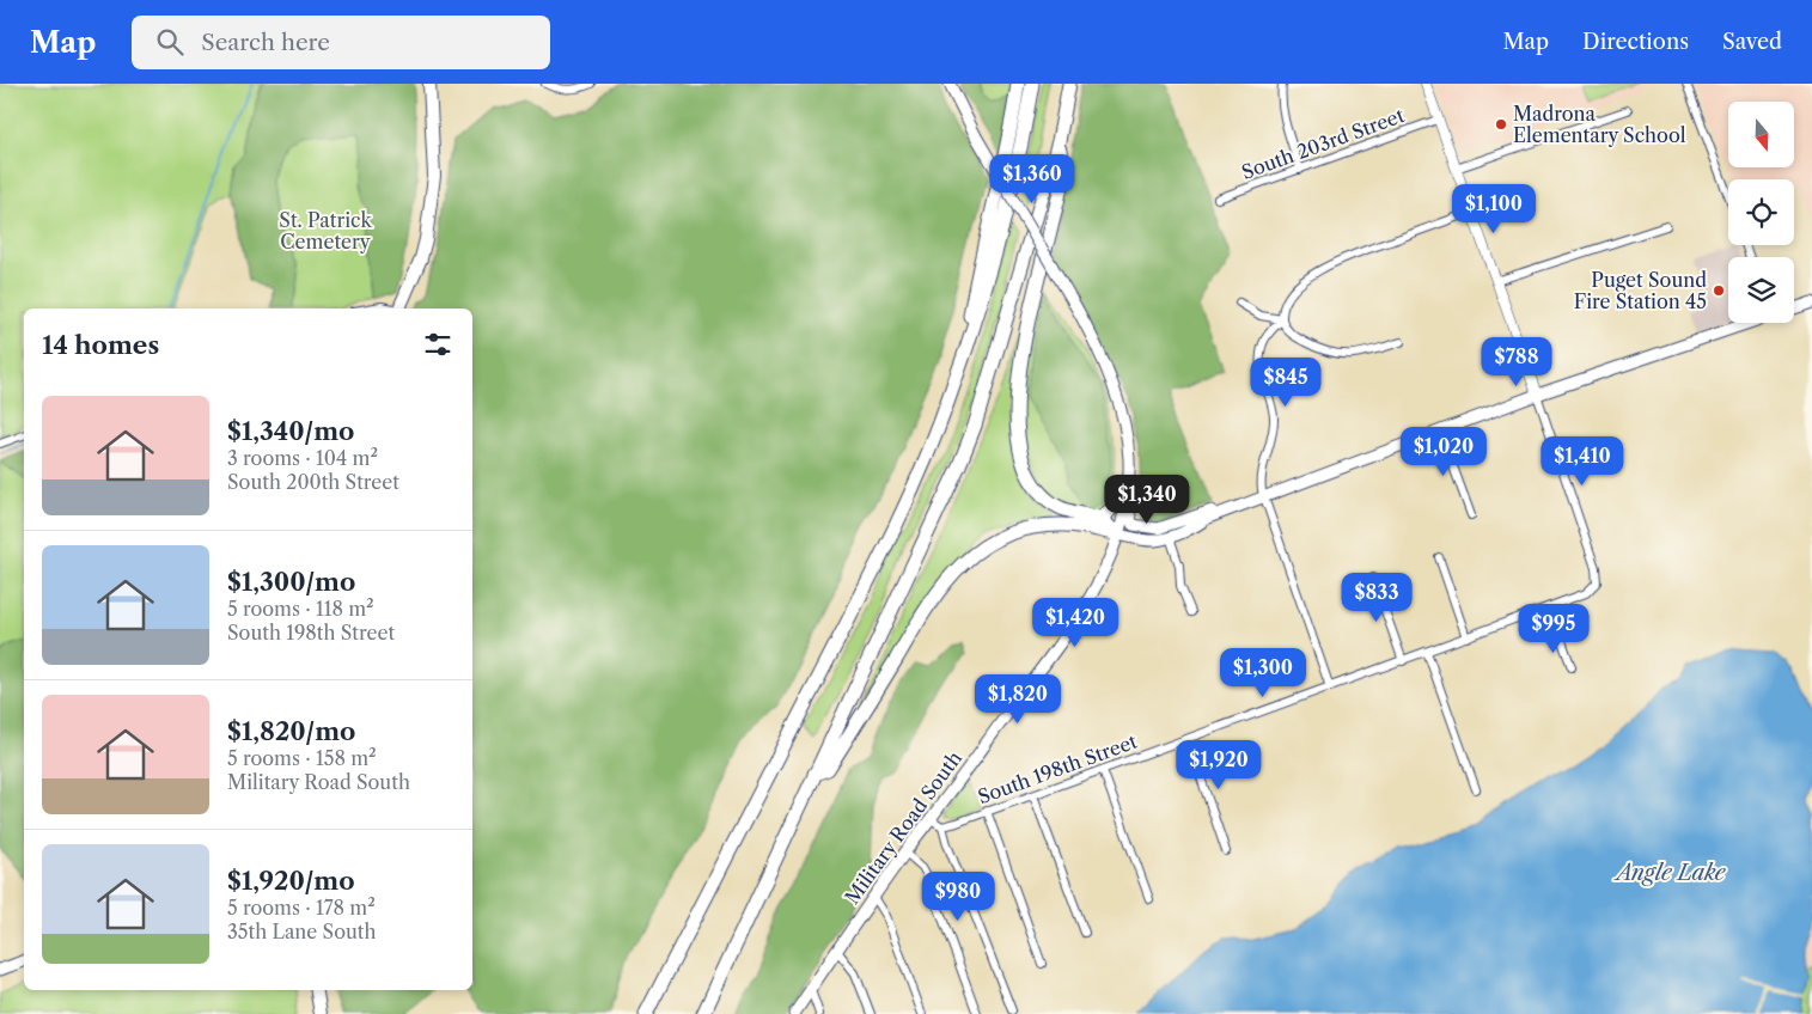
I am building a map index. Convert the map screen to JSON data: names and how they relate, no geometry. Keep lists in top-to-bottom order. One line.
{"streets":{"main road":["Military Road South"],"street":["South 203rd Street","South 198th Street"]},"water":["Angle Lake"],"parks":["St. Patrick Cemetery"],"places":["Madrona Elementary School","Puget Sound Fire Station 45"],"north":"bottom","page":{"header":"Map","search":"Search here","nav":["Map","Directions","Saved"],"price":["$1,360","$1,100","$788","$845","$1,020","$1,410","$1,340","$833","$1,420","$995","$1,300","$1,820","$1,920","$980"],"heading":"14 homes","list":[{"name":"$1,340/mo","note":"3 rooms · 104 m² · South 200th Street"},{"name":"$1,300/mo","note":"5 rooms · 118 m² · South 198th Street"},{"name":"$1,820/mo","note":"5 rooms · 158 m² · Military Road South"},{"name":"$1,920/mo","note":"5 rooms · 178 m² · 35th Lane South"}]}}
